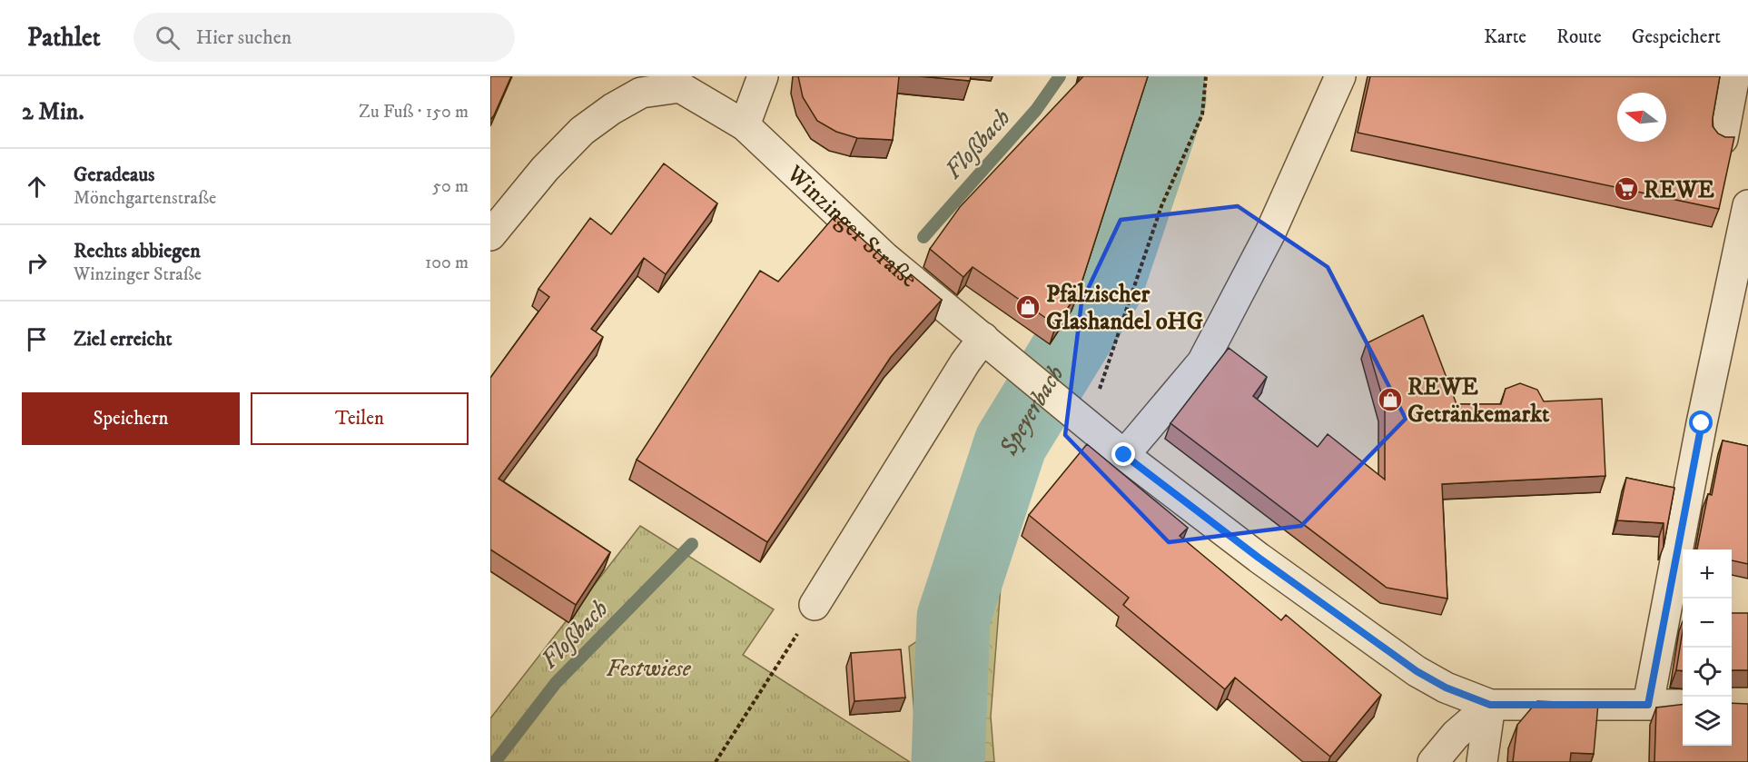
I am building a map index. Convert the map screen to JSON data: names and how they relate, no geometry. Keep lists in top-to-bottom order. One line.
{"streets":{"street":["Winzinger Straße"]},"water":["Floßbach","Speyerbach"],"parks":["Festwiese"],"places":{"supermarket":["REWE"],"shop":["Pfälzischer Glashandel oHG","REWE Getränkemarkt"]},"north":"left","page":{"header":"Pathlet","search":"Hier suchen","nav":["Karte","Route","Gespeichert"],"heading":["2 Min.","Zu Fuß · 150 m"],"list":[["Geradeaus","Mönchgartenstraße","50 m"],["Rechts abbiegen","Winzinger Straße","100 m"],"Ziel erreicht"],"buttons":["Speichern","Teilen"],"map_buttons":["+","−"]}}
